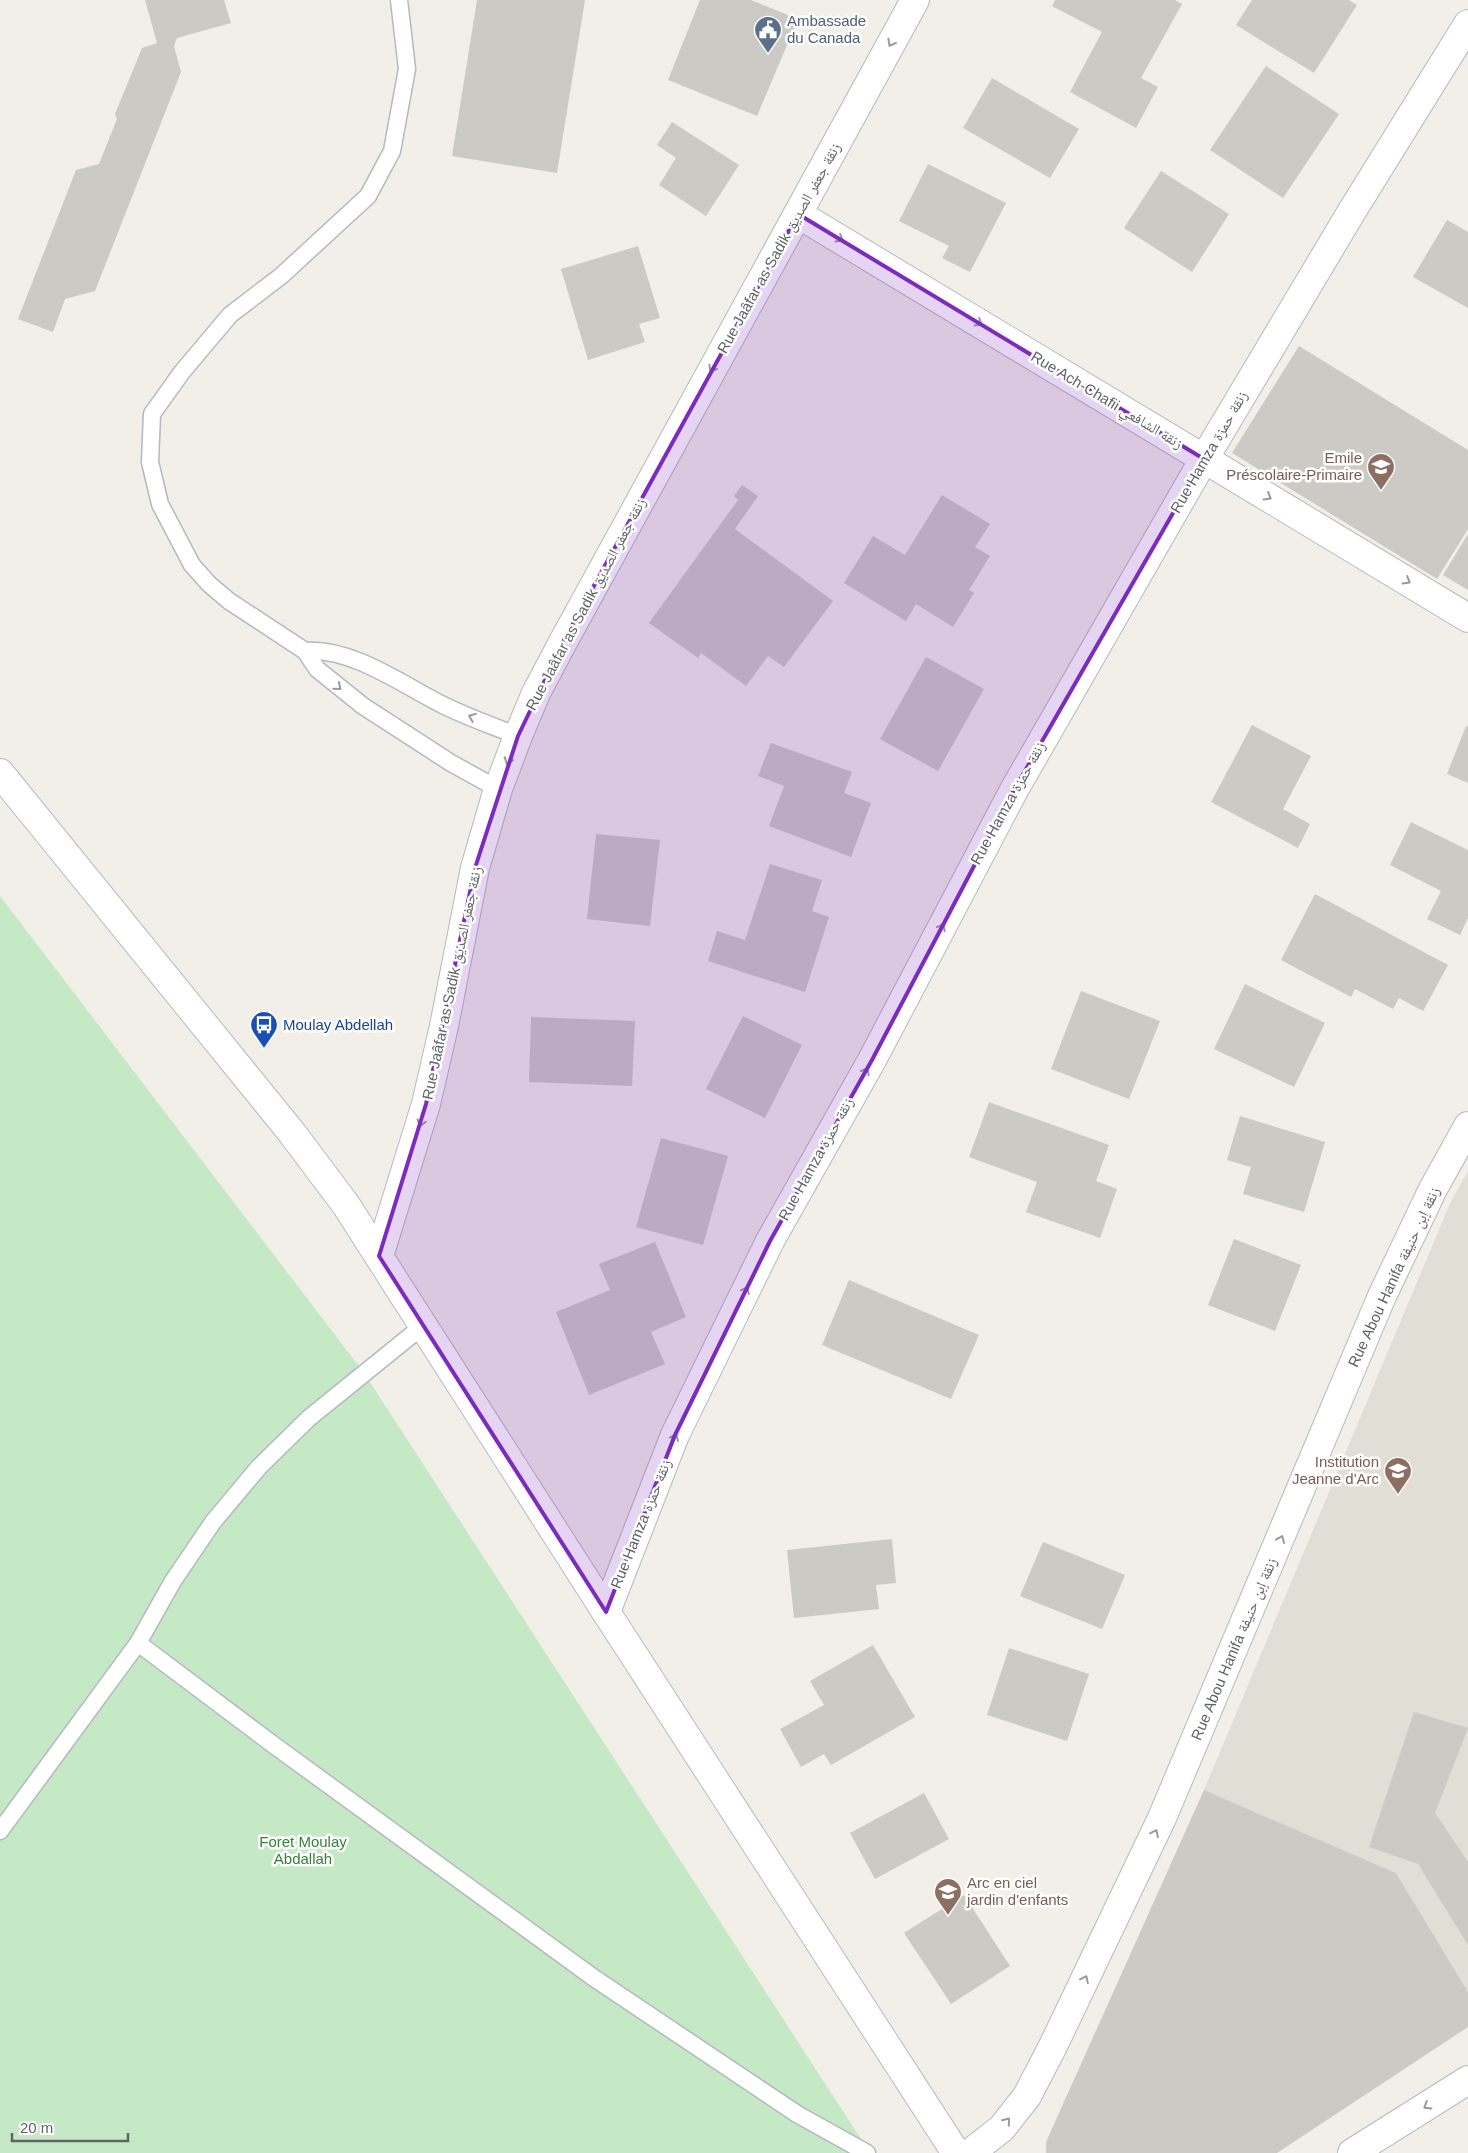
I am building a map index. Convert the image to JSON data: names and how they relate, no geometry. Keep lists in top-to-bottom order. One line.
{"streets":{"street":["Rue Jaâfar as Sadik زنقة جعفر الصديق","Rue Ach-Chafii زنقة الشافعي","Rue Hamza زنقة حمزة","Rue Abou Hanifa زنقة اٍبن حنيفة"]},"crossings":[["Rue Jaâfar as Sadik زنقة جعفر الصديق","Rue Ach-Chafii زنقة الشافعي"],["Rue Ach-Chafii زنقة الشافعي","Rue Hamza زنقة حمزة"]],"one_way":["Rue Jaâfar as Sadik زنقة جعفر الصديق","Rue Ach-Chafii زنقة الشافعي","Rue Hamza زنقة حمزة","Rue Abou Hanifa زنقة اٍبن حنيفة"],"parks":["Foret Moulay Abdallah"],"places":{"public building":["Ambassade du Canada"],"school or university":["Emile Préscolaire-Primaire","Institution Jeanne d'Arc","Arc en ciel jardin d'enfants"],"bus stop":["Moulay Abdellah"]},"scale_bar":"20 m"}
